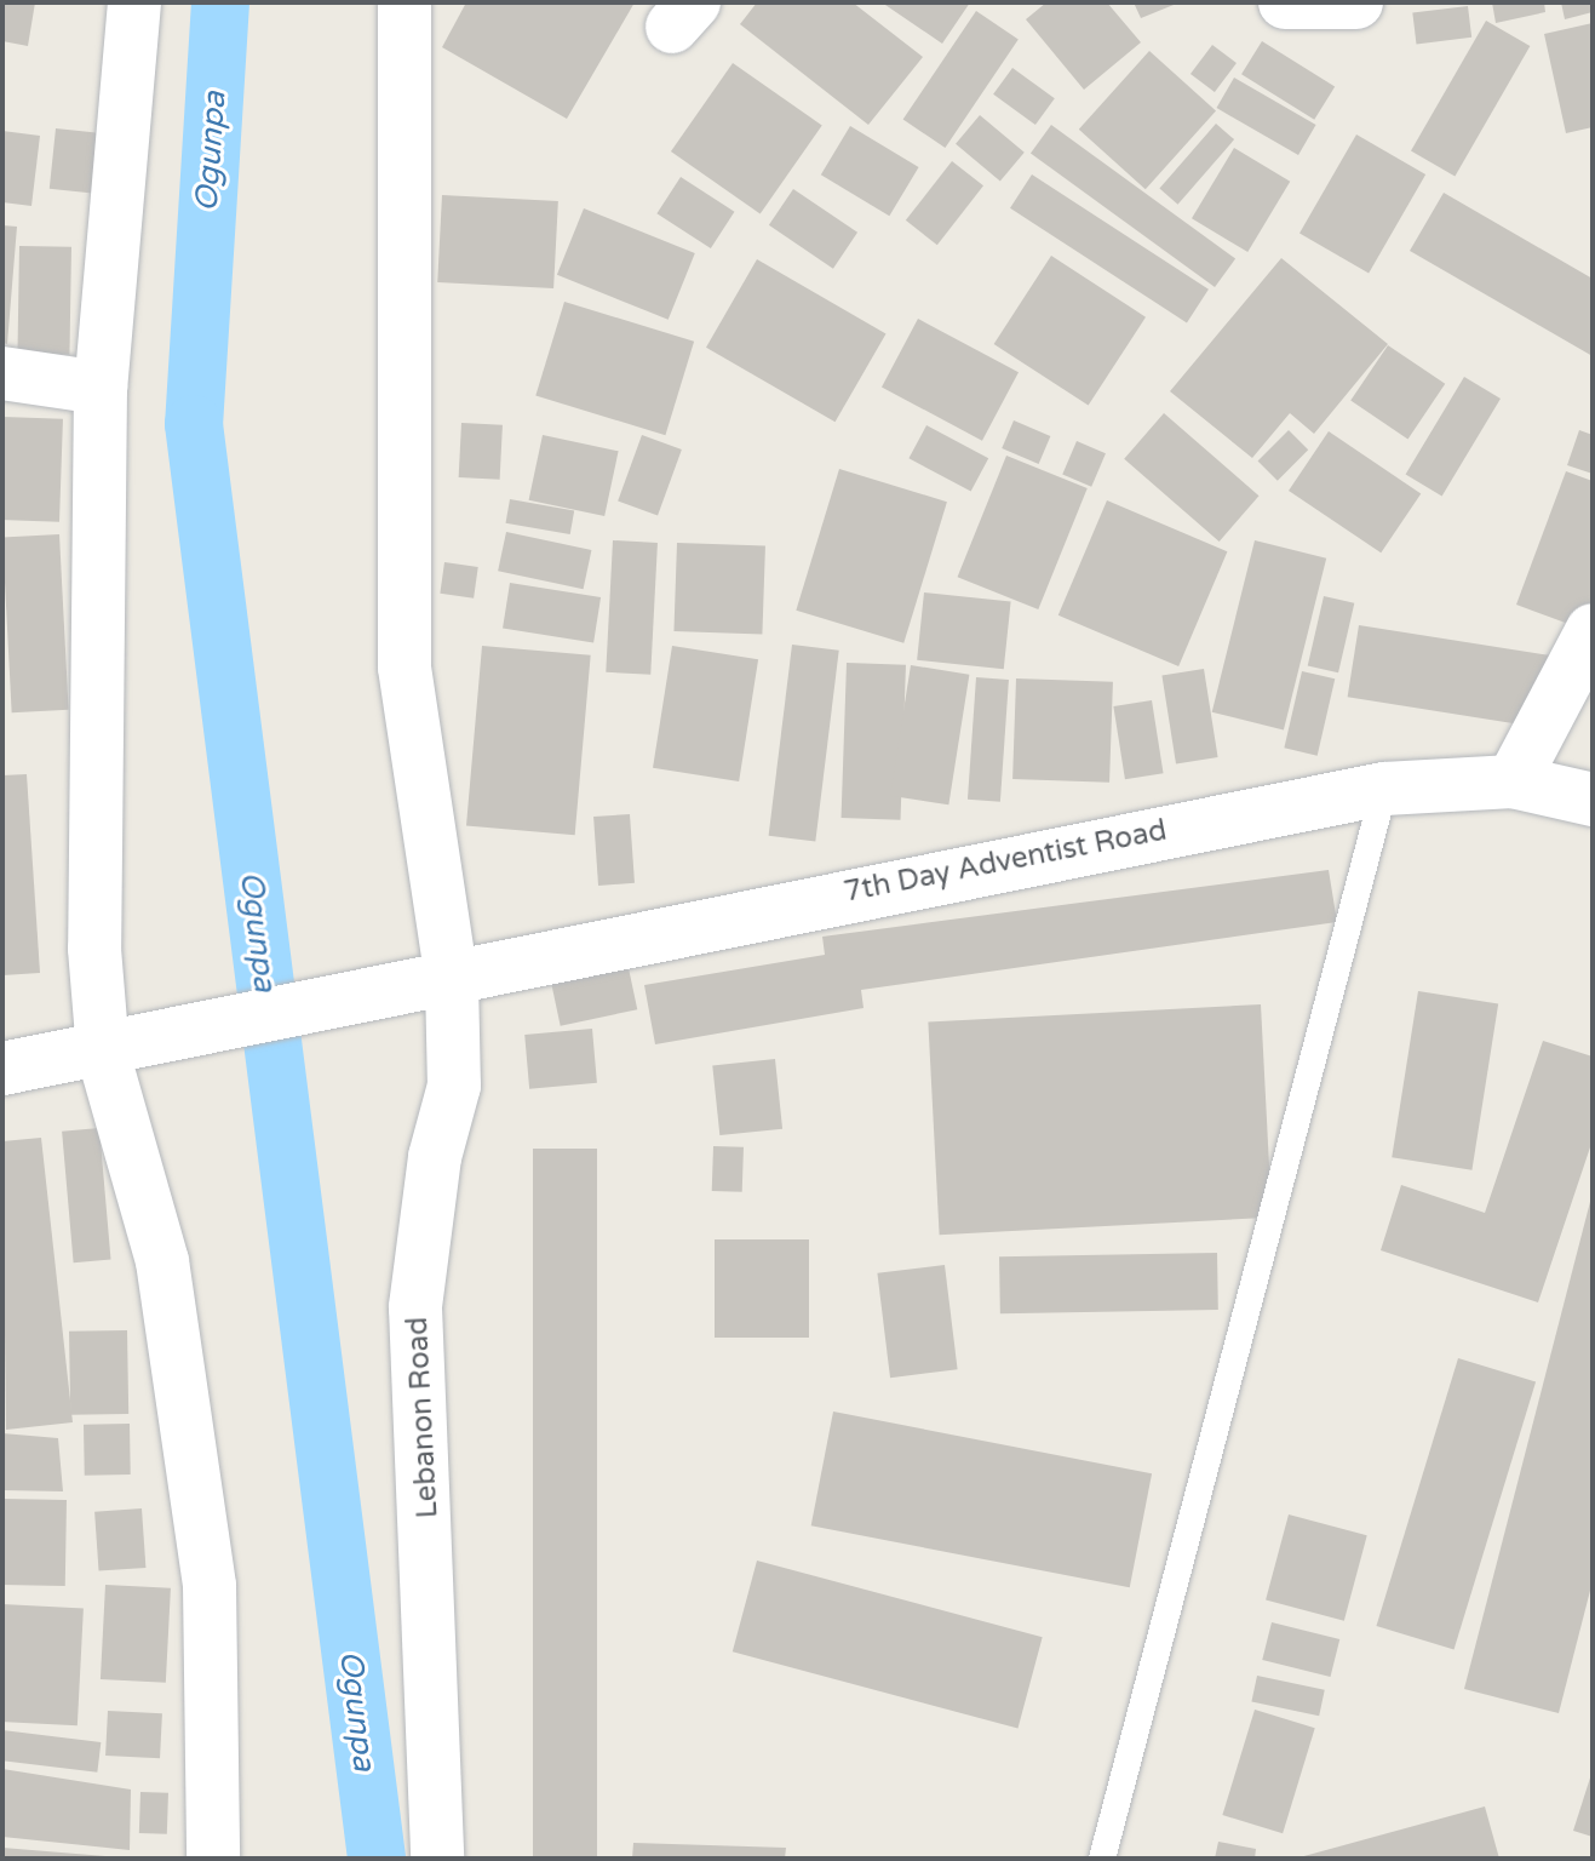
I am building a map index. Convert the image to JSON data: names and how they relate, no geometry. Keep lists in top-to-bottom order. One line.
{"streets":{"street":["7th Day Adventist Road","Lebanon Road"]},"crossings":[["7th Day Adventist Road","Lebanon Road"]],"water":["Ogunpa"]}
